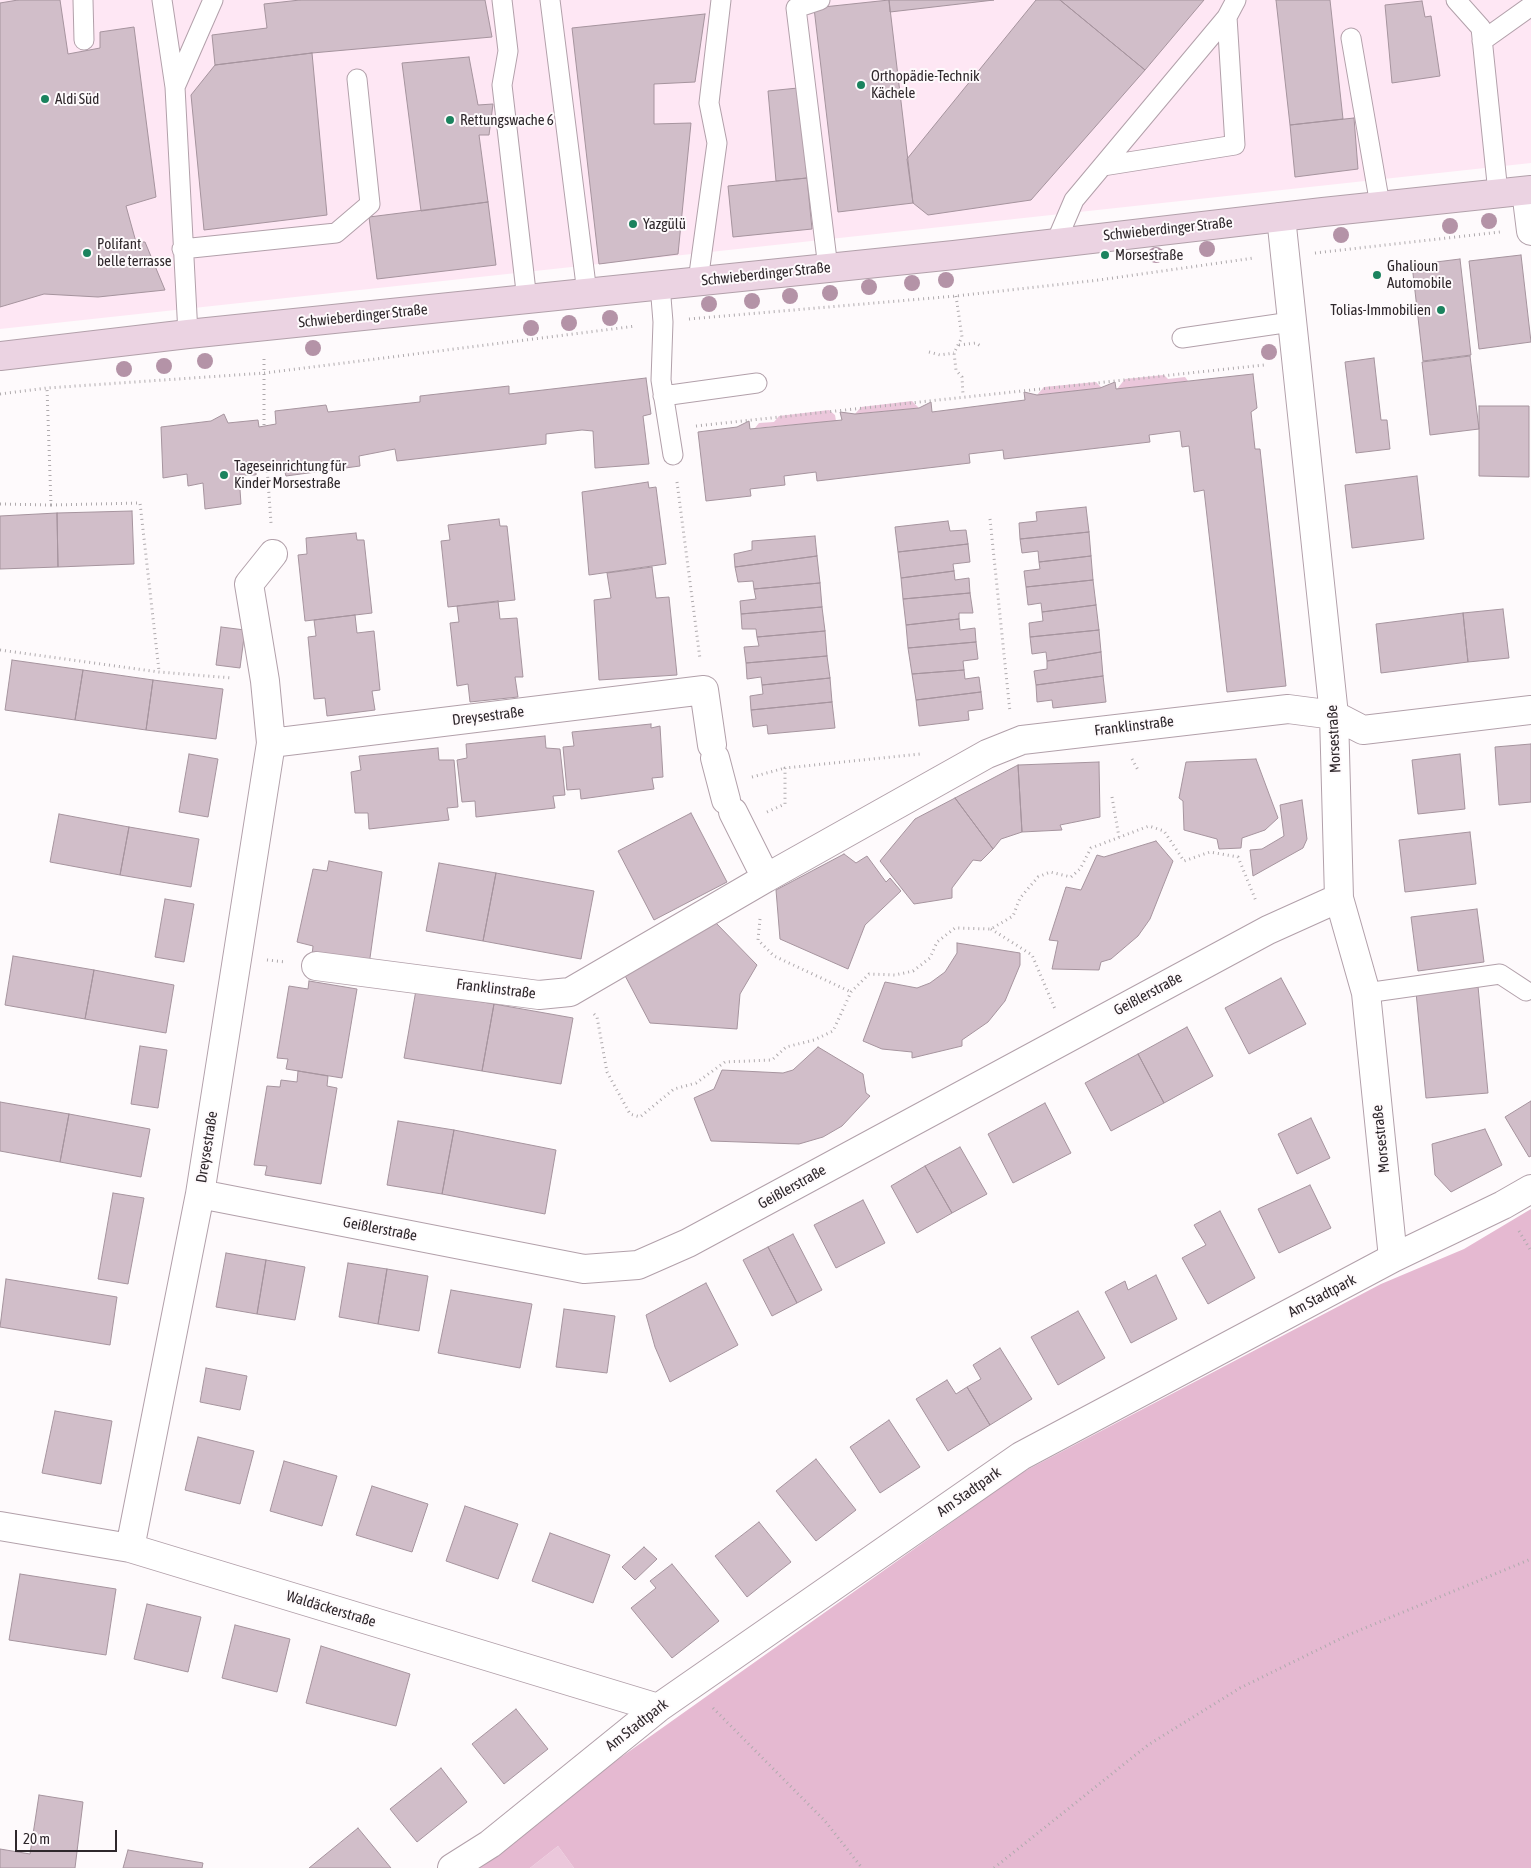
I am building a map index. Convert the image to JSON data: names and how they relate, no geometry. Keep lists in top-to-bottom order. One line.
{"streets":{"main road":["Schwieberdinger Straße"],"street":["Dreysestraße","Franklinstraße","Morsestraße","Geißlerstraße","Am Stadtpark","Waldäckerstraße"]},"crossings":[["Schwieberdinger Straße","Morsestraße"],["Dreysestraße","Geißlerstraße"],["Dreysestraße","Waldäckerstraße"],["Franklinstraße","Morsestraße"],["Morsestraße","Geißlerstraße"],["Morsestraße","Am Stadtpark"],["Am Stadtpark","Waldäckerstraße"]],"places":["Orthopädie-Technik Kächele","Aldi Süd","Rettungswache 6","Yazgülü","Polifant belle terrasse","Morsestraße","Ghalioun Automobile","Tolias-Immobilien","Tageseinrichtung für Kinder Morsestraße"],"scale_bar":"20 m"}
